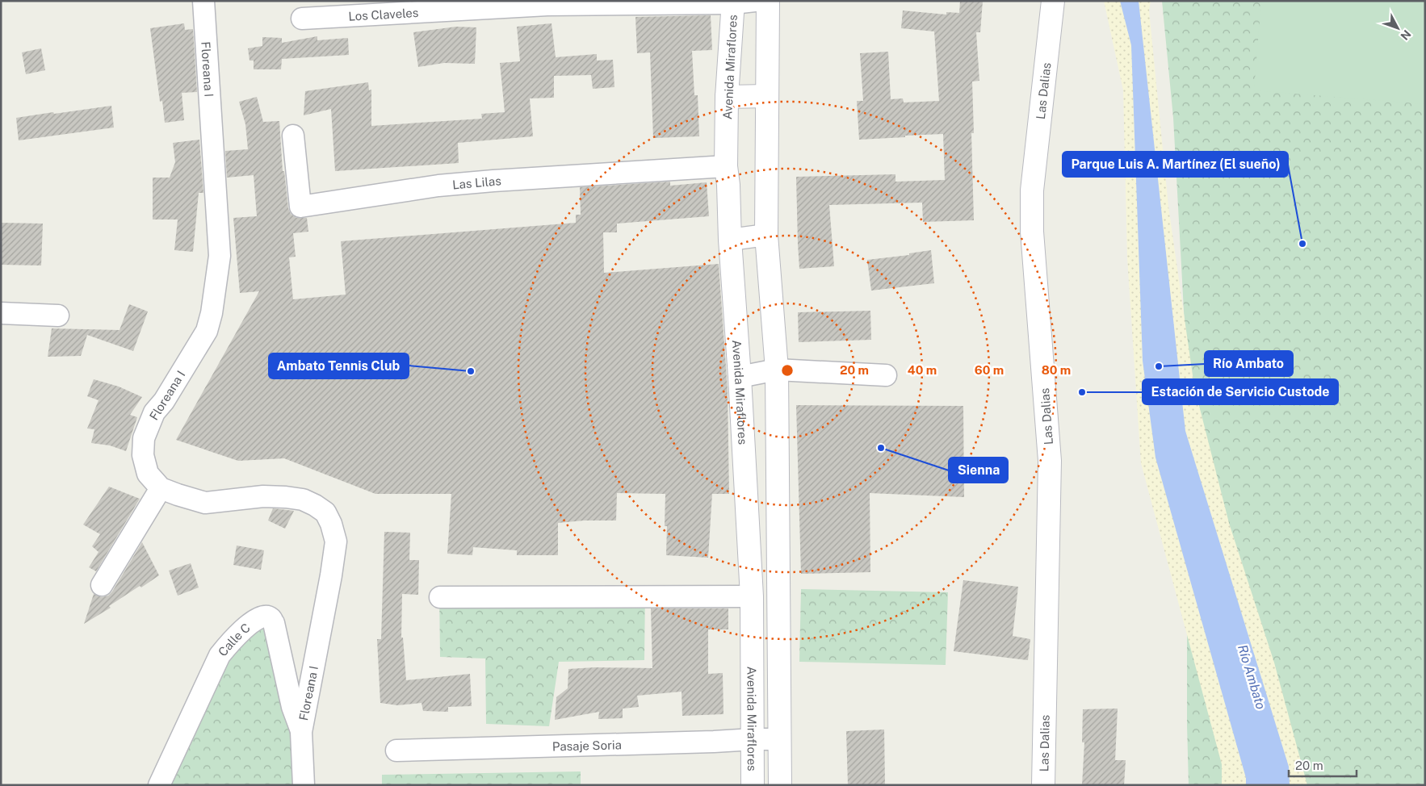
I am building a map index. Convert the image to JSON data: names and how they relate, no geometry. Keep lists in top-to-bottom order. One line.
{"streets":{"main road":["Avenida Miraflores","Las Dalias"],"street":["Los Claveles","Floreana I","Las Lilas","Calle C","Pasaje Soria"]},"crossings":[["Los Claveles","Avenida Miraflores"],["Avenida Miraflores","Las Lilas"],["Avenida Miraflores","Pasaje Soria"],["Floreana I","Calle C"]],"water":["Río Ambato"],"places":["Parque Luis A. Martínez (El sueño)","Río Ambato","Ambato Tennis Club","Estación de Servicio Custode","Sienna"],"scale_bar":"20 m","north":"bottom right","rings":["20 m","40 m","60 m","80 m"]}
